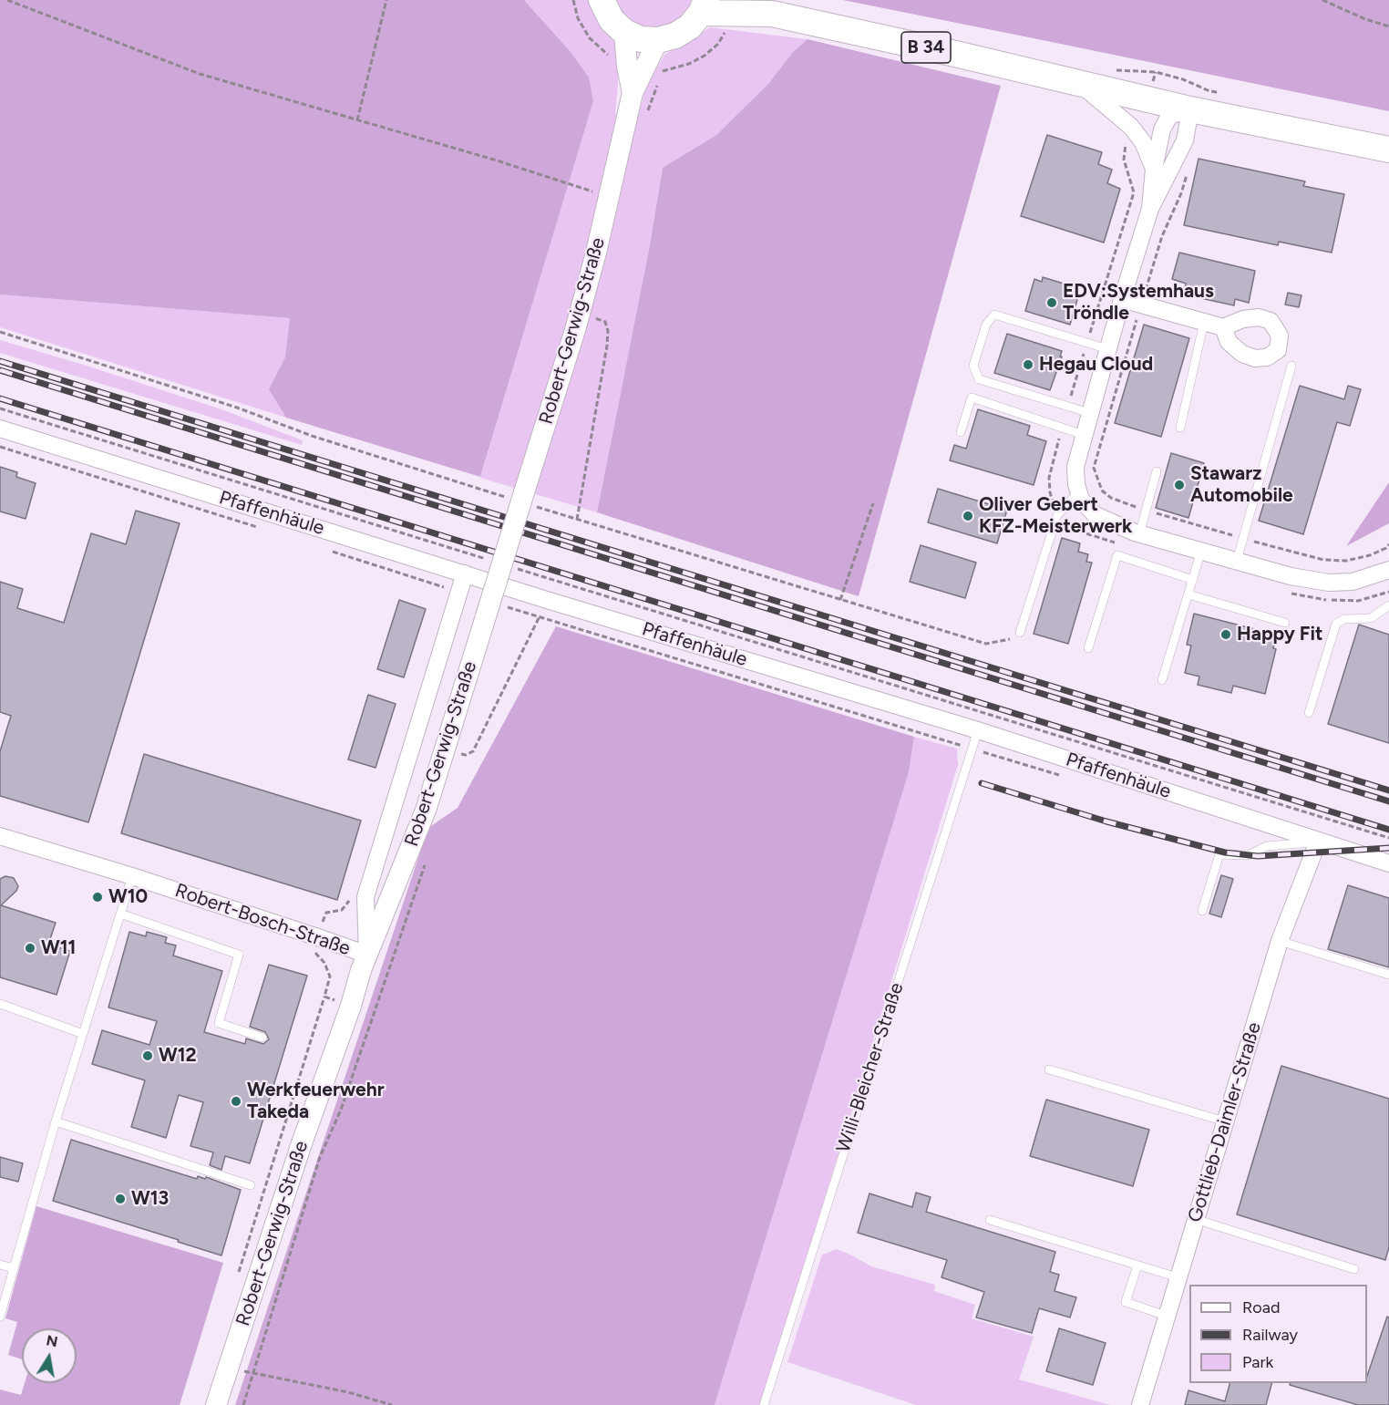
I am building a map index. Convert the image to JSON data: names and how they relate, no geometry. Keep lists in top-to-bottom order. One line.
{"streets":{"main road":["B 34"],"street":["Robert-Gerwig-Straße","Pfaffenhäule","Robert-Bosch-Straße","Gottlieb-Daimler-Straße"],"lane":["Willi-Bleicher-Straße"]},"crossings":[["Robert-Gerwig-Straße","Robert-Bosch-Straße"],["Pfaffenhäule","Robert-Bosch-Straße"],["Pfaffenhäule","Willi-Bleicher-Straße"],["Pfaffenhäule","Gottlieb-Daimler-Straße"]],"places":["EDV:Systemhaus Tröndle","Hegau Cloud","Stawarz Automobile","Oliver Gebert KFZ-Meisterwerk","Happy Fit","W10","W11","W12","Werkfeuerwehr Takeda","W13"],"legend":["Road","Railway","Park"],"north":"top"}
